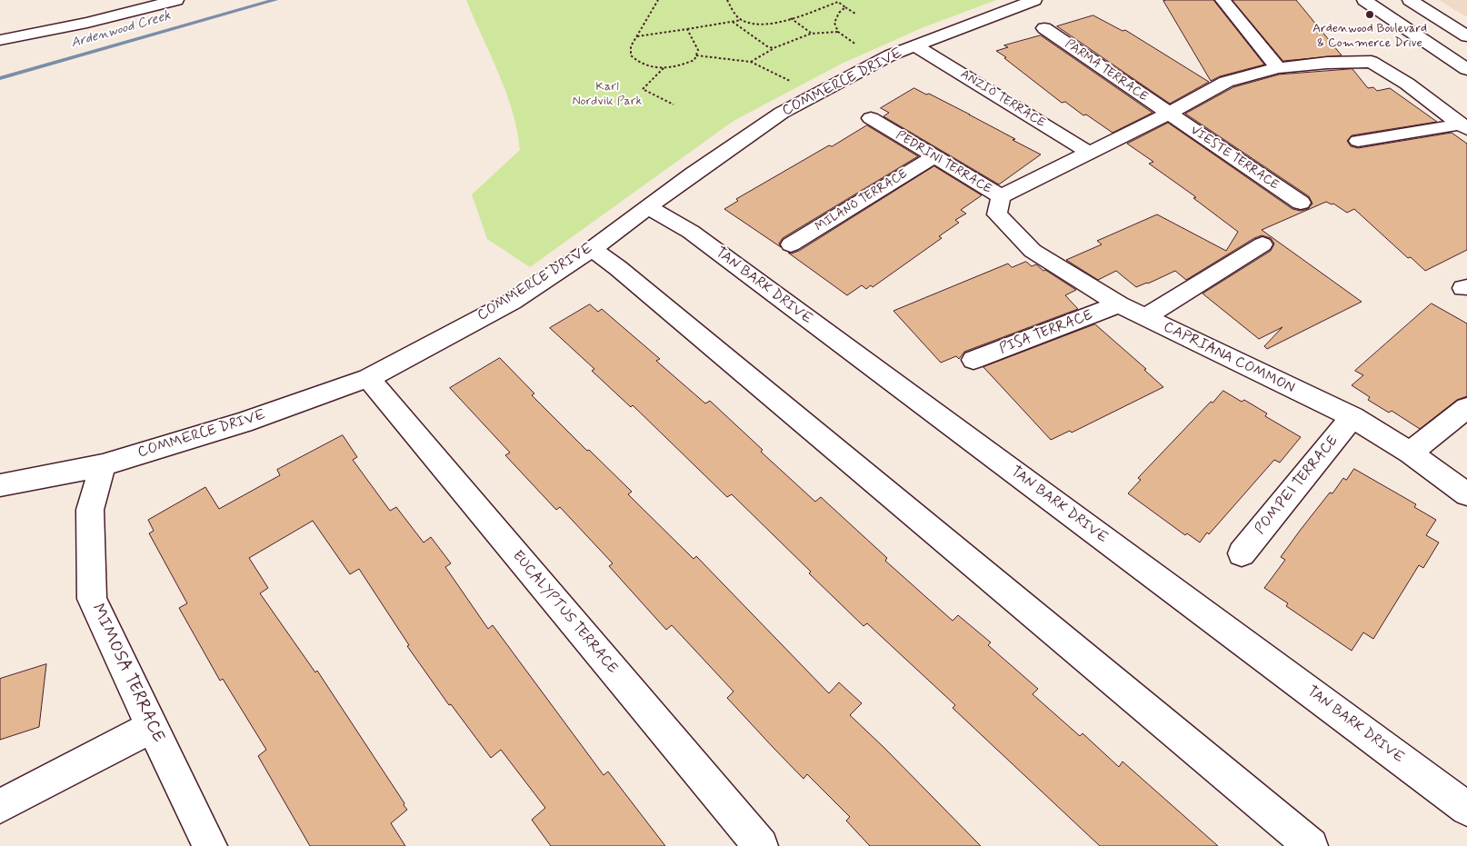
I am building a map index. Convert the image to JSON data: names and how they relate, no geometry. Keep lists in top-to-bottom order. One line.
{"streets":{"street":["PARMA TERRACE","COMMERCE DRIVE","ANZIO TERRACE","VIESTE TERRACE","PEDRINI TERRACE","MILANO TERRACE","TAN BARK DRIVE","PISA TERRACE","CAPRIANA COMMON","POMPEI TERRACE","EUCALYPTUS TERRACE","MIMOSA TERRACE"]},"crossings":[["PARMA TERRACE","VIESTE TERRACE"],["COMMERCE DRIVE","ANZIO TERRACE"],["COMMERCE DRIVE","TAN BARK DRIVE"],["COMMERCE DRIVE","EUCALYPTUS TERRACE"],["COMMERCE DRIVE","MIMOSA TERRACE"],["PEDRINI TERRACE","MILANO TERRACE"],["PEDRINI TERRACE","CAPRIANA COMMON"],["PISA TERRACE","CAPRIANA COMMON"],["CAPRIANA COMMON","POMPEI TERRACE"]],"water":["Ardenwood Creek"],"parks":["Karl Nordvik Park"],"places":["Ardenwood Boulevard & Commerce Drive"]}
